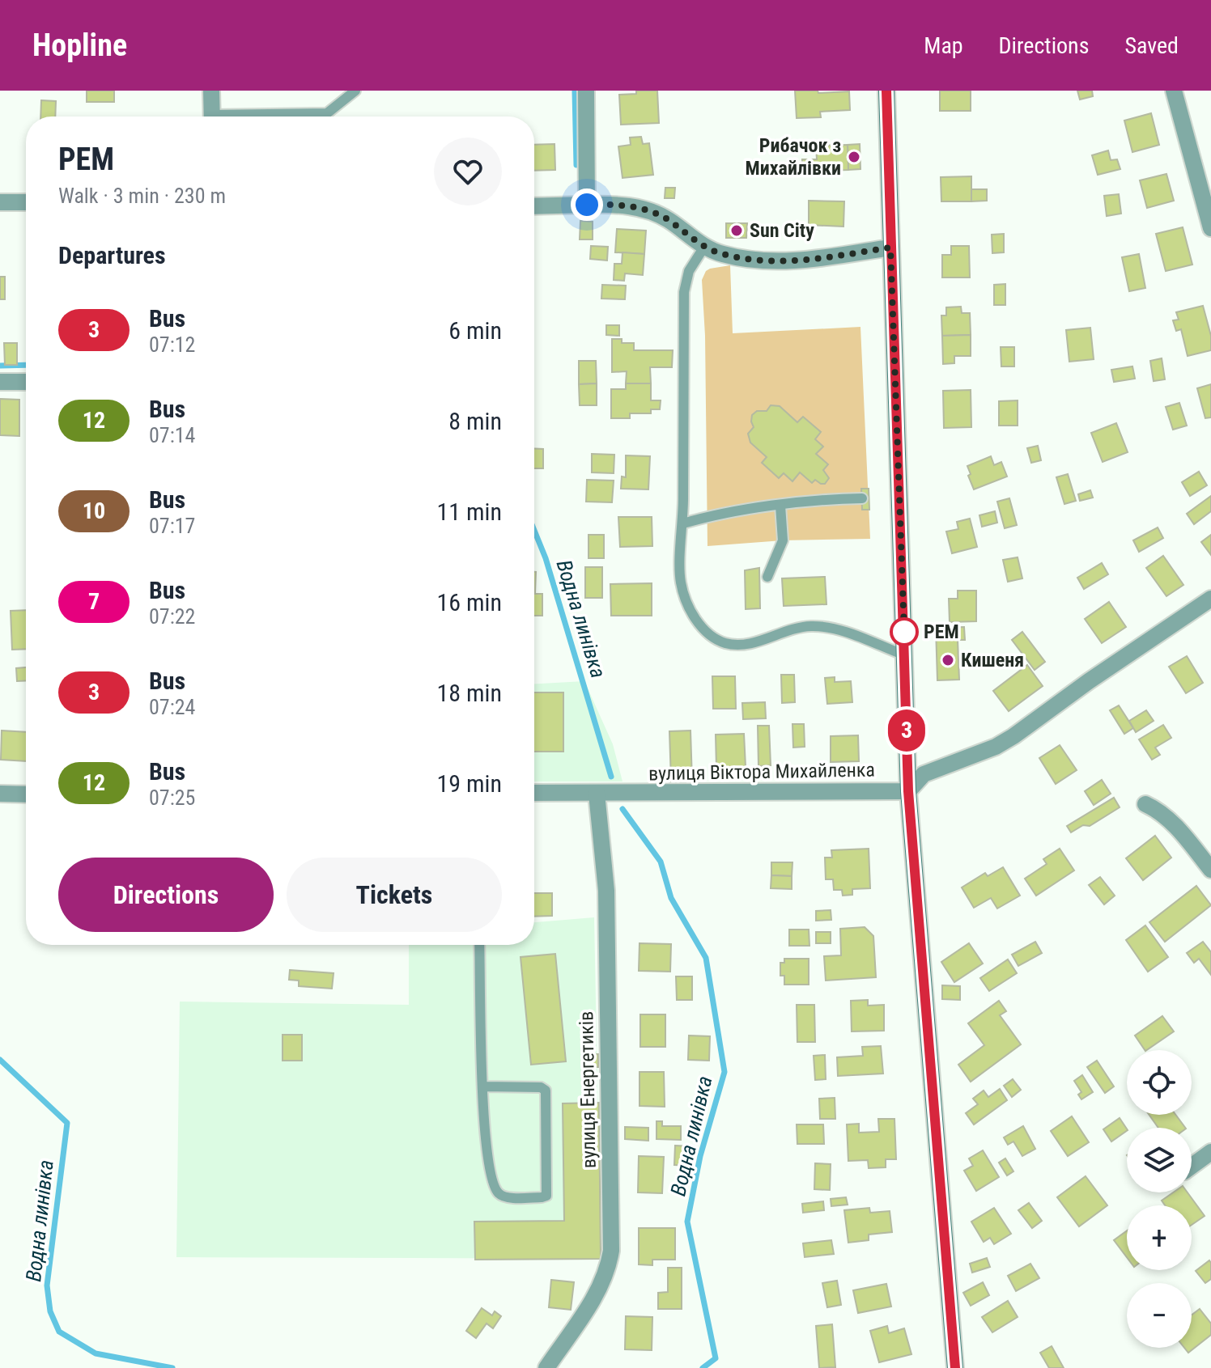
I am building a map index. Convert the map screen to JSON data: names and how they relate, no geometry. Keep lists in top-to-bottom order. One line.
{"streets":{"street":["вулиця Віктора Михайленка","вулиця Енергетиків"]},"crossings":[["вулиця Віктора Михайленка","вулиця Енергетиків"]],"water":["Водна линівка"],"places":["Рибачок з Михайлівки","Sun City","РЕМ","Кишеня"],"lines":["bus line 3"],"page":{"header":"Hopline","nav":["Map","Directions","Saved"],"on_map":"3","heading":[["РЕМ","Walk · 3 min · 230 m"],"Departures"],"list":[{"mark":"3","name":"Bus","note":"07:12","value":"6 min"},{"mark":"12","name":"Bus","note":"07:14","value":"8 min"},{"mark":"10","name":"Bus","note":"07:17","value":"11 min"},{"mark":"7","name":"Bus","note":"07:22","value":"16 min"},{"mark":"3","name":"Bus","note":"07:24","value":"18 min"},{"mark":"12","name":"Bus","note":"07:25","value":"19 min"}],"buttons":["Directions","Tickets"],"map_buttons":["+","−"]}}
